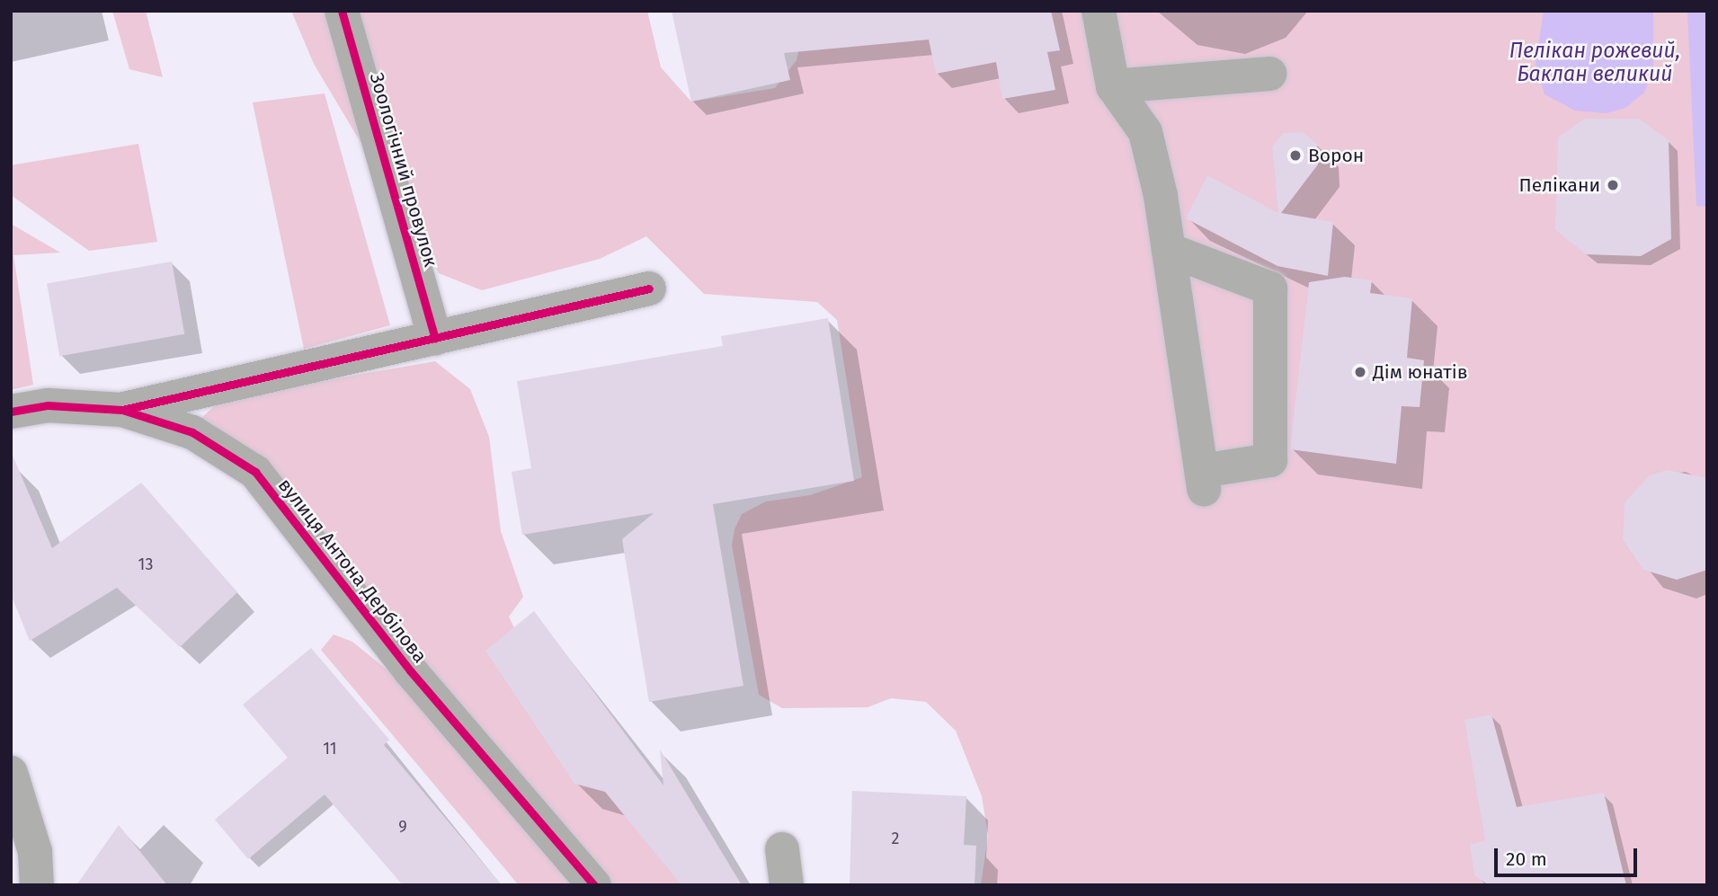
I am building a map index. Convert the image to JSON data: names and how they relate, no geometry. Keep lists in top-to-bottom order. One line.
{"streets":{"street":["Зоологічний провулок","вулиця Антона Дербілова"]},"water":["Пелікан рожевий, Баклан великий"],"places":["Ворон","Пелікани","Дім юнатів"],"house_numbers":["13","11","9","2"],"scale_bar":"20 m"}
